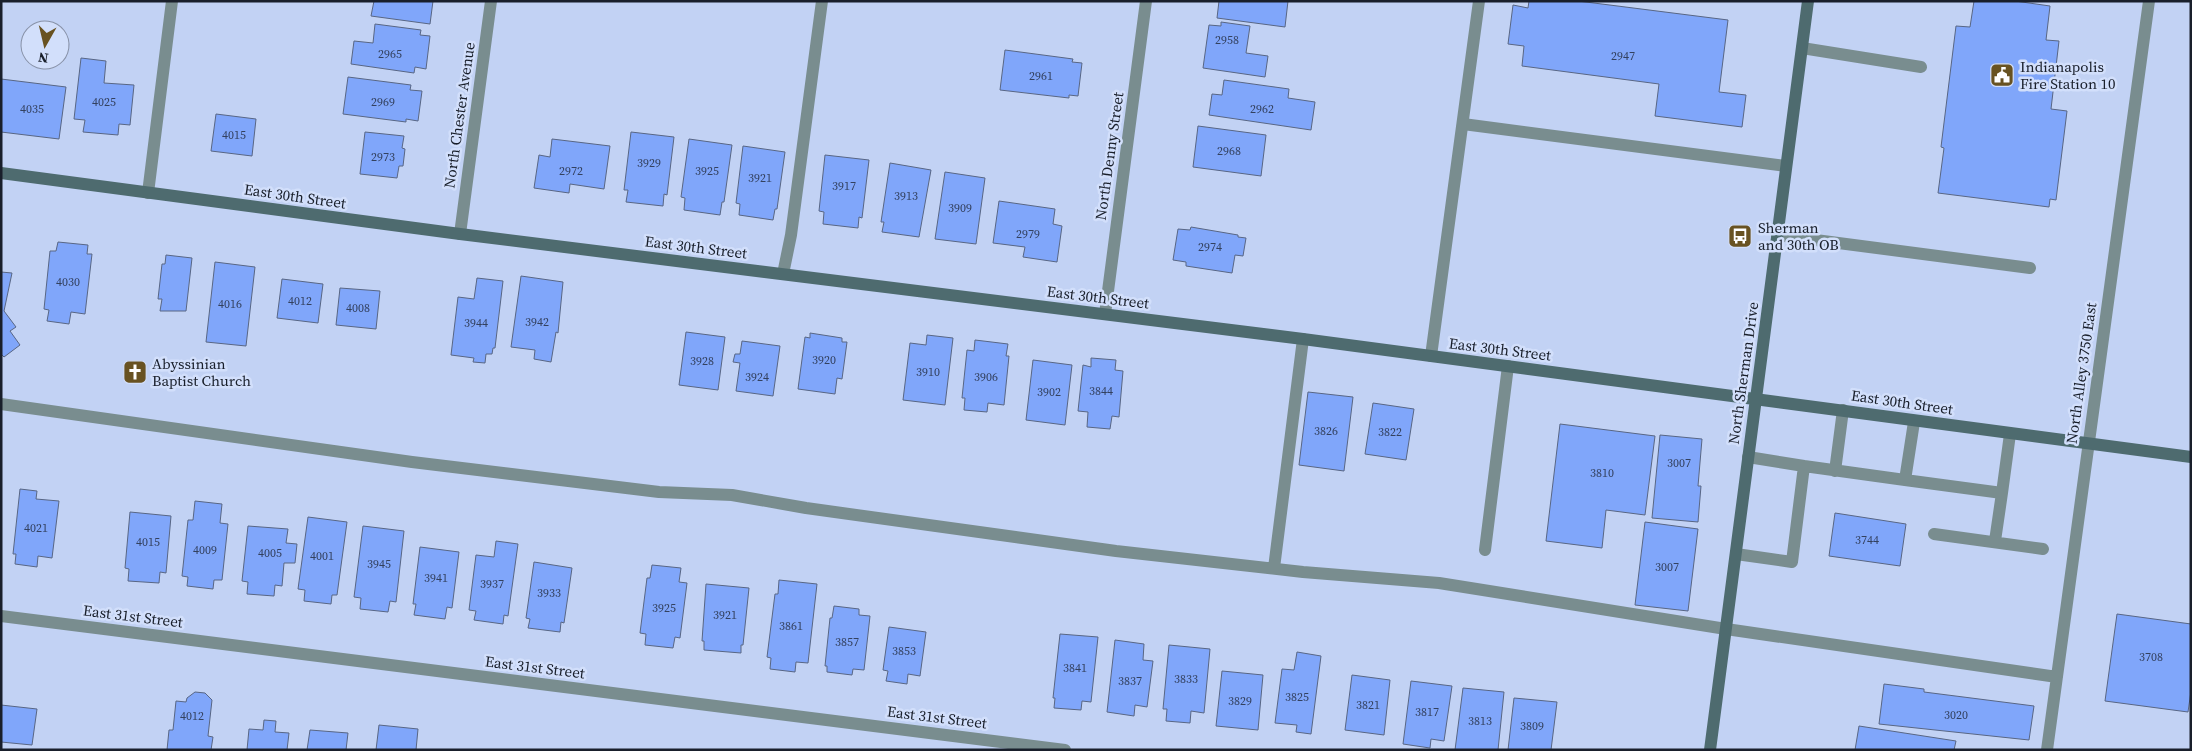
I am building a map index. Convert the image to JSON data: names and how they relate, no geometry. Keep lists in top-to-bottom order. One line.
{"streets":{"main road":["East 30th Street","North Sherman Drive"],"street":["North Chester Avenue","North Denny Street","North Alley 3750 East","East 31st Street"]},"crossings":[["North Chester Avenue","East 30th Street"],["North Denny Street","East 30th Street"],["East 30th Street","North Sherman Drive"],["East 30th Street","North Alley 3750 East"]],"places":{"public building":["Indianapolis Fire Station 10"],"bus stop":["Sherman and 30th OB"],"church":["Abyssinian Baptist Church"]},"house_numbers":["2958","2965","2947","2961","4025","2969","4035","2962","4015","2968","2973","3929","2972","3925","3921","3917","3913","3909","2979","2974","4030","4012","4016","4008","3942","3944","3920","3928","3910","3924","3906","3844","3902","3826","3822","3007","3810","4021","3744","4015","4009","4005","4001","3945","3007","3941","3937","3933","3925","3921","3861","3857","3853","3708","3841","3833","3837","3825","3829","3821","3817","3020","4012","3813","3809"],"north":"bottom"}
